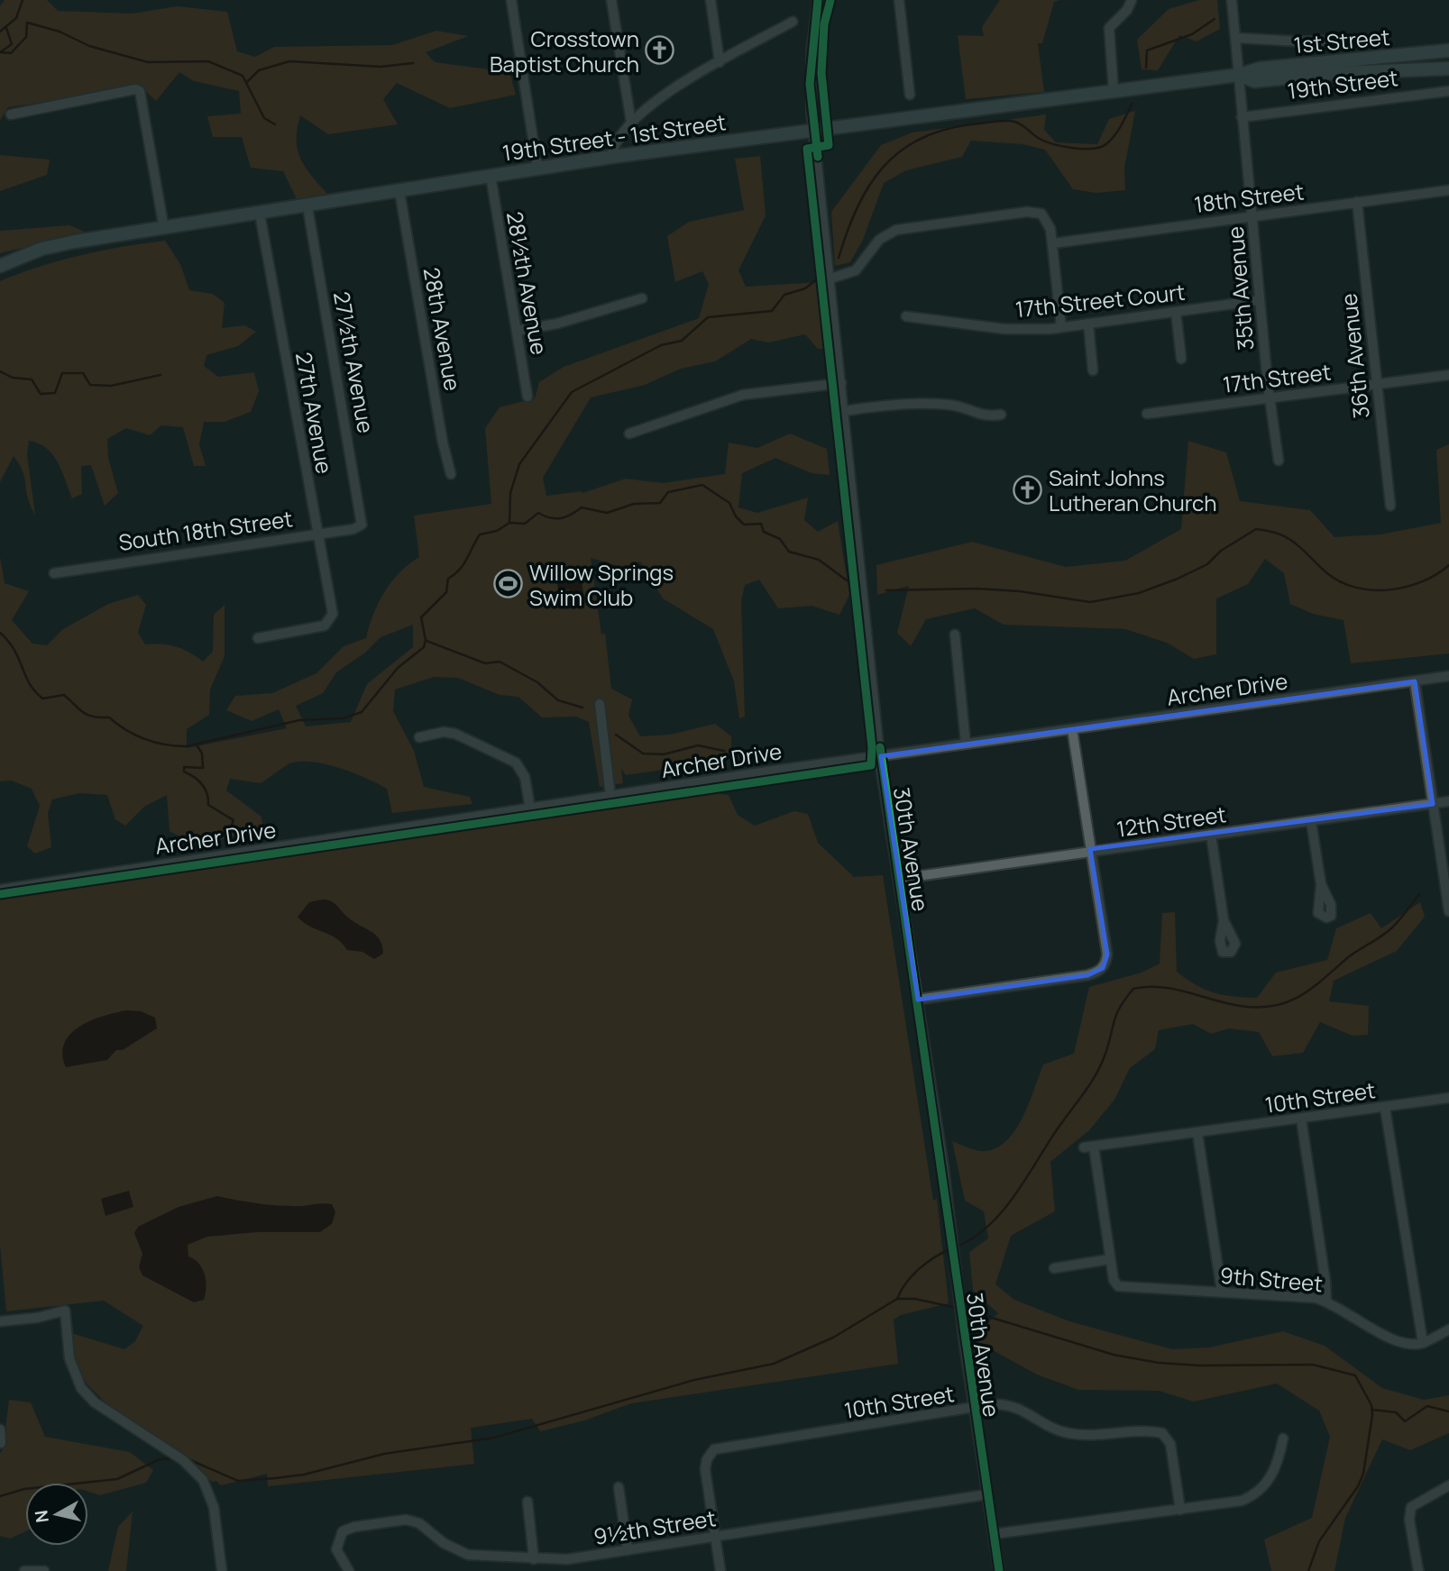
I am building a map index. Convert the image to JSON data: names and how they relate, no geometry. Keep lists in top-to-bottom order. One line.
{"streets":{"main road":["1st Street","19th Street","19th Street - 1st Street"],"street":["18th Street","28½th Avenue","35th Avenue","17th Street Court","28th Avenue","36th Avenue","27½th Avenue","17th Street","27th Avenue","South 18th Street","Archer Drive","12th Street","30th Avenue","10th Street","9th Street","9½th Street"]},"crossings":[["1st Street","19th Street"],["1st Street","19th Street - 1st Street"],["1st Street","35th Avenue"],["19th Street","19th Street - 1st Street"],["19th Street","35th Avenue"],["19th Street - 1st Street","28½th Avenue"],["19th Street - 1st Street","35th Avenue"],["19th Street - 1st Street","28th Avenue"],["19th Street - 1st Street","27½th Avenue"],["19th Street - 1st Street","27th Avenue"],["19th Street - 1st Street","30th Avenue"],["18th Street","35th Avenue"],["18th Street","36th Avenue"],["35th Avenue","17th Street Court"],["35th Avenue","17th Street"],["36th Avenue","17th Street"],["27½th Avenue","South 18th Street"],["27th Avenue","South 18th Street"],["Archer Drive","30th Avenue"],["12th Street","30th Avenue"],["30th Avenue","10th Street"],["30th Avenue","9½th Street"],["10th Street","9th Street"],["10th Street","9½th Street"]],"places":{"church":["Crosstown Baptist Church","Saint Johns Lutheran Church"],"sports":["Willow Springs Swim Club"]},"north":"left"}
